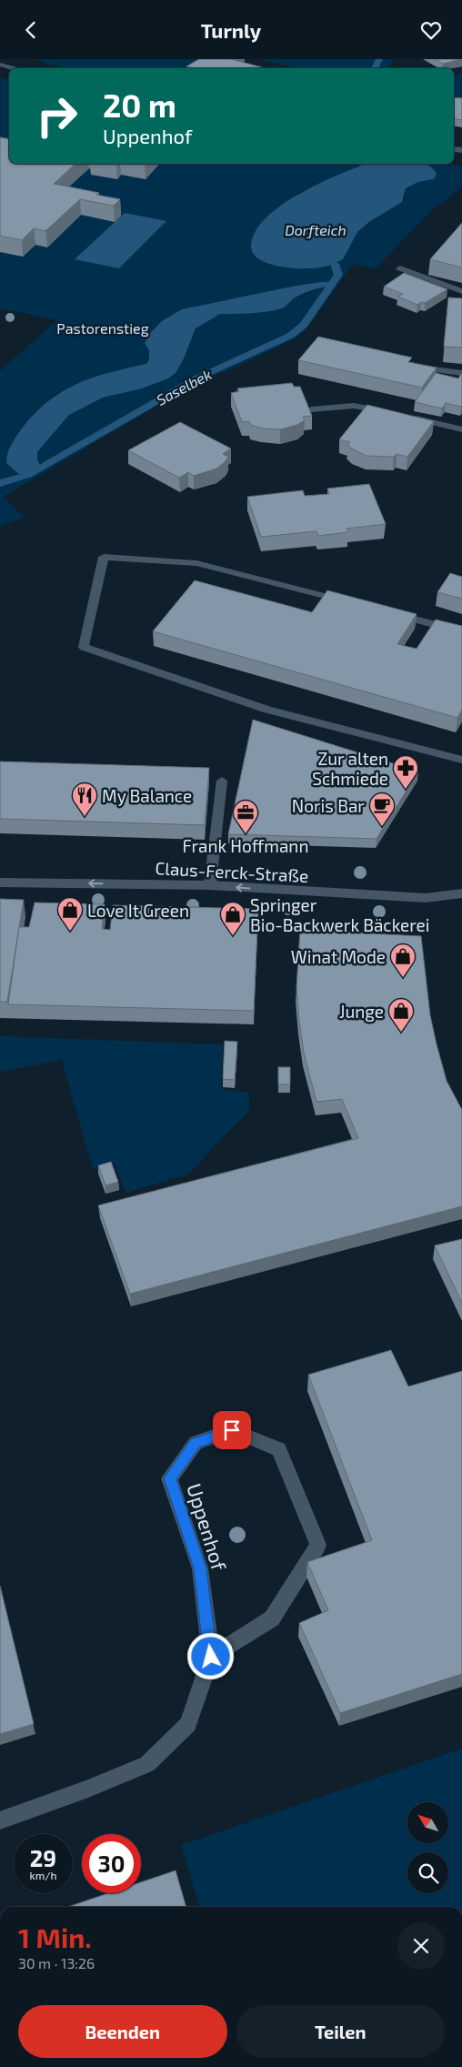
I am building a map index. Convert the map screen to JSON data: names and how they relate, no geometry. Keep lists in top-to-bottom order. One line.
{"streets":{"street":["Claus-Ferck-Straße","Uppenhof"]},"one_way":["Claus-Ferck-Straße"],"water":["Dorfteich","Saselbek"],"parks":["Pastorenstieg"],"places":{"pharmacy":["Zur alten Schmiede"],"restaurant":["My Balance"],"cafe":["Noris Bar"],"office":["Frank Hoffmann"],"shop":["Love It Green","Springer Bio-Backwerk Bäckerei","Winat Mode","Junge"]},"north":"top left","page":{"header":"Turnly","turn":["20 m","Uppenhof"],"speed":"29 km/h","limit":"30","heading":["1 Min.","30 m · 13:26"],"buttons":["Beenden","Teilen"]}}
